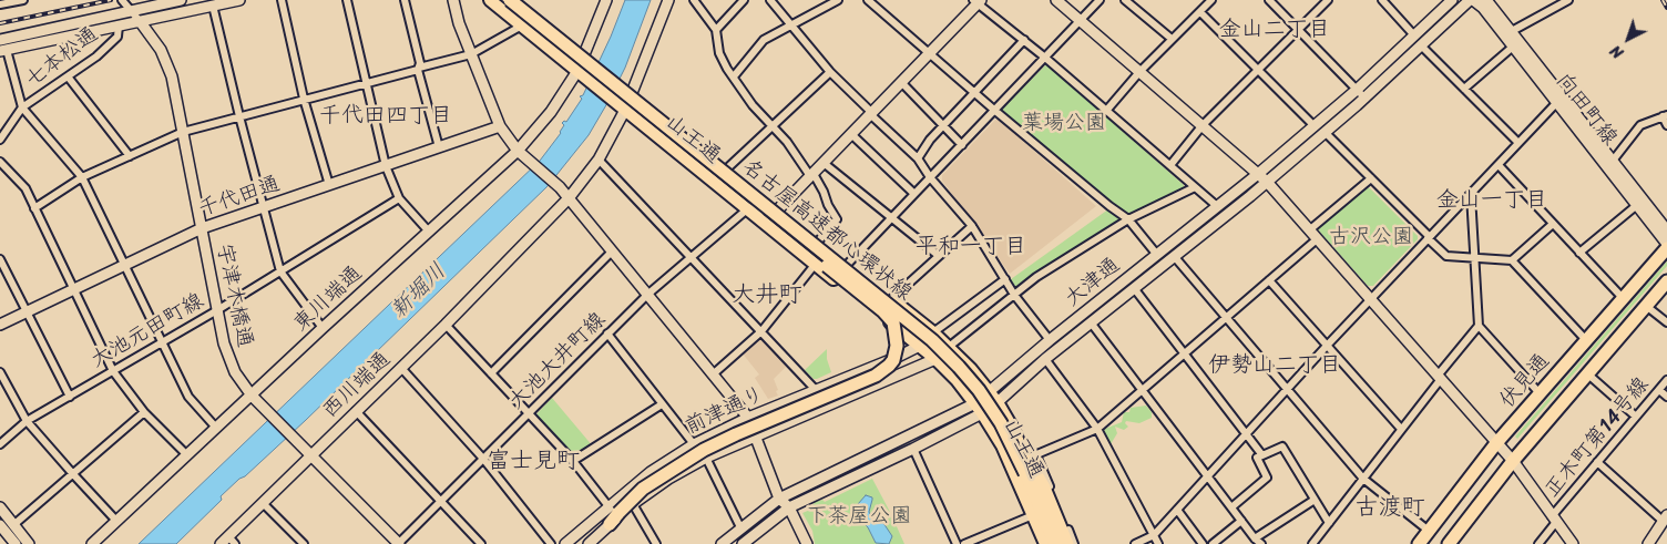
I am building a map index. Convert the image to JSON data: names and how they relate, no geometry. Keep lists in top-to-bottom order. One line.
{"streets":{"highway":["名古屋高速都心環状線","伏見通"],"main road":["山王通"],"street":["七本松通","向田町線","千代田通","大津通","宇津木橋通","東川端通","大池元田町線","大池大井町線","西川端通","前津通り","正木町第14号線"]},"crossings":[["向田町線","大津通"],["向田町線","伏見通"],["山王通","大津通"],["山王通","東川端通"],["山王通","大池大井町線"],["山王通","西川端通"],["山王通","前津通り"],["千代田通","宇津木橋通"],["宇津木橋通","東川端通"],["宇津木橋通","大池元田町線"],["宇津木橋通","西川端通"]],"districts":["金山二丁目","千代田四丁目","金山一丁目","平和一丁目","大井町","伊勢山二丁目","富士見町","古渡町"],"water":["新堀川"],"parks":["葉場公園","古沢公園","下茶屋公園"],"north":"bottom left"}
